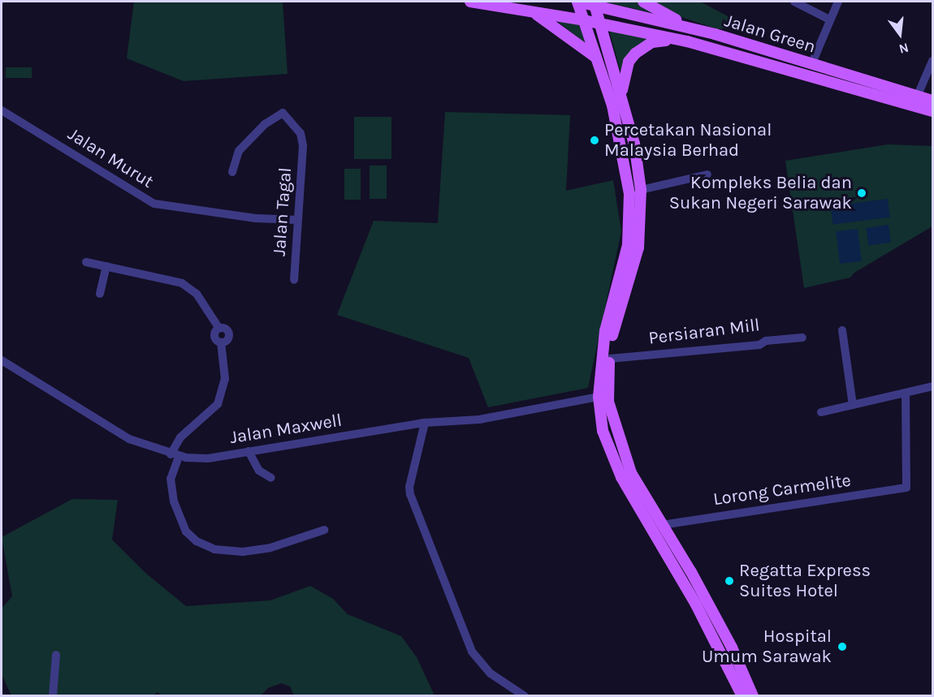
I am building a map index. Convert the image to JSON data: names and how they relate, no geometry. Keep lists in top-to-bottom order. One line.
{"streets":{"main road":["Jalan Green"],"street":["Jalan Murut","Jalan Tagal","Persiaran Mill","Jalan Maxwell","Lorong Carmelite"]},"crossings":[["Jalan Murut","Jalan Tagal"]],"places":["Percetakan Nasional Malaysia Berhad","Kompleks Belia dan Sukan Negeri Sarawak","Regatta Express Suites Hotel","Hospital Umum Sarawak"],"north":"bottom"}
